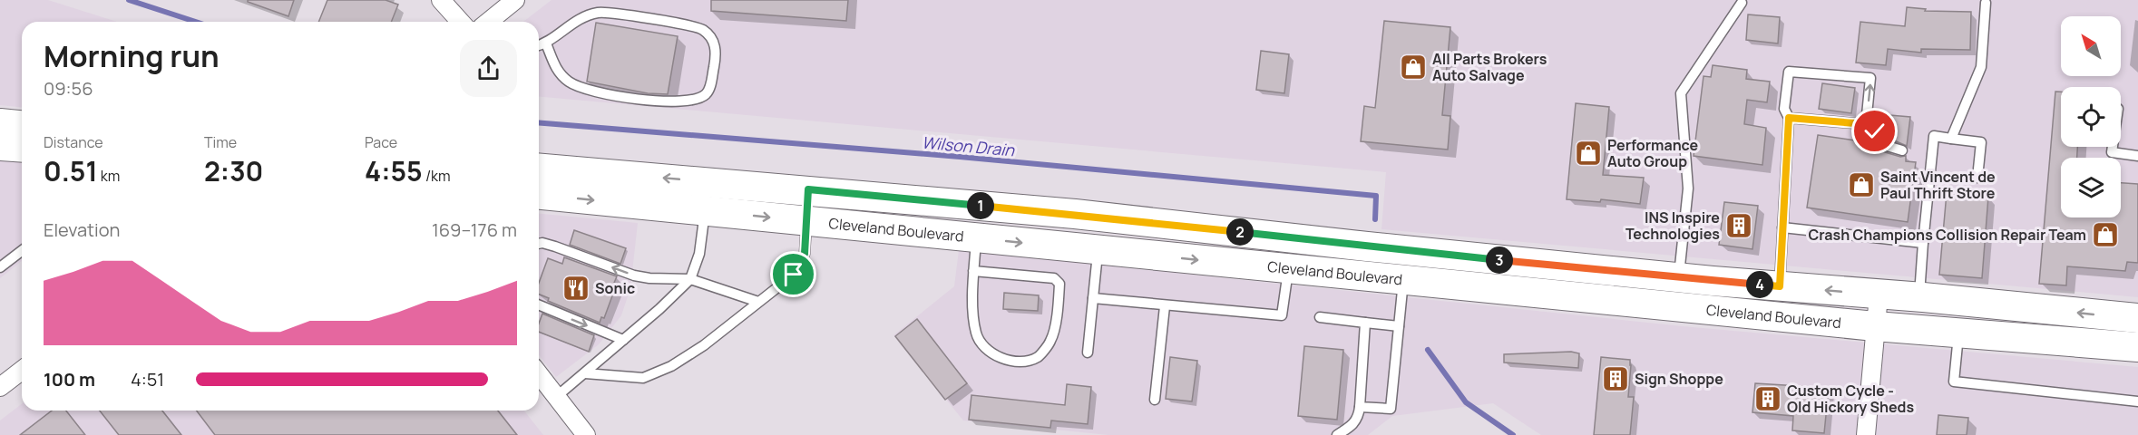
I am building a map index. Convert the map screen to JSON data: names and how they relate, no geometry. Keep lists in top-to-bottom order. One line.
{"streets":{"main road":["Cleveland Boulevard"]},"water":["Wilson Drain"],"places":{"shop":["All Parts Brokers Auto Salvage","Performance Auto Group","Saint Vincent de Paul Thrift Store","Crash Champions Collision Repair Team"],"building":["INS Inspire Technologies","Sign Shoppe","Custom Cycle - Old Hickory Sheds"],"restaurant":["Sonic"]},"north":"top left","page":{"heading":["Morning run","09:56"],"stats":[["Distance","0.51 km"],["Time","2:30"],["Pace","4:55 /km"]],"pins":["1","2","3","4"],"chart":["Elevation","169–176 m"],"list":[{"name":"100 m","note":"4:51"}]}}
